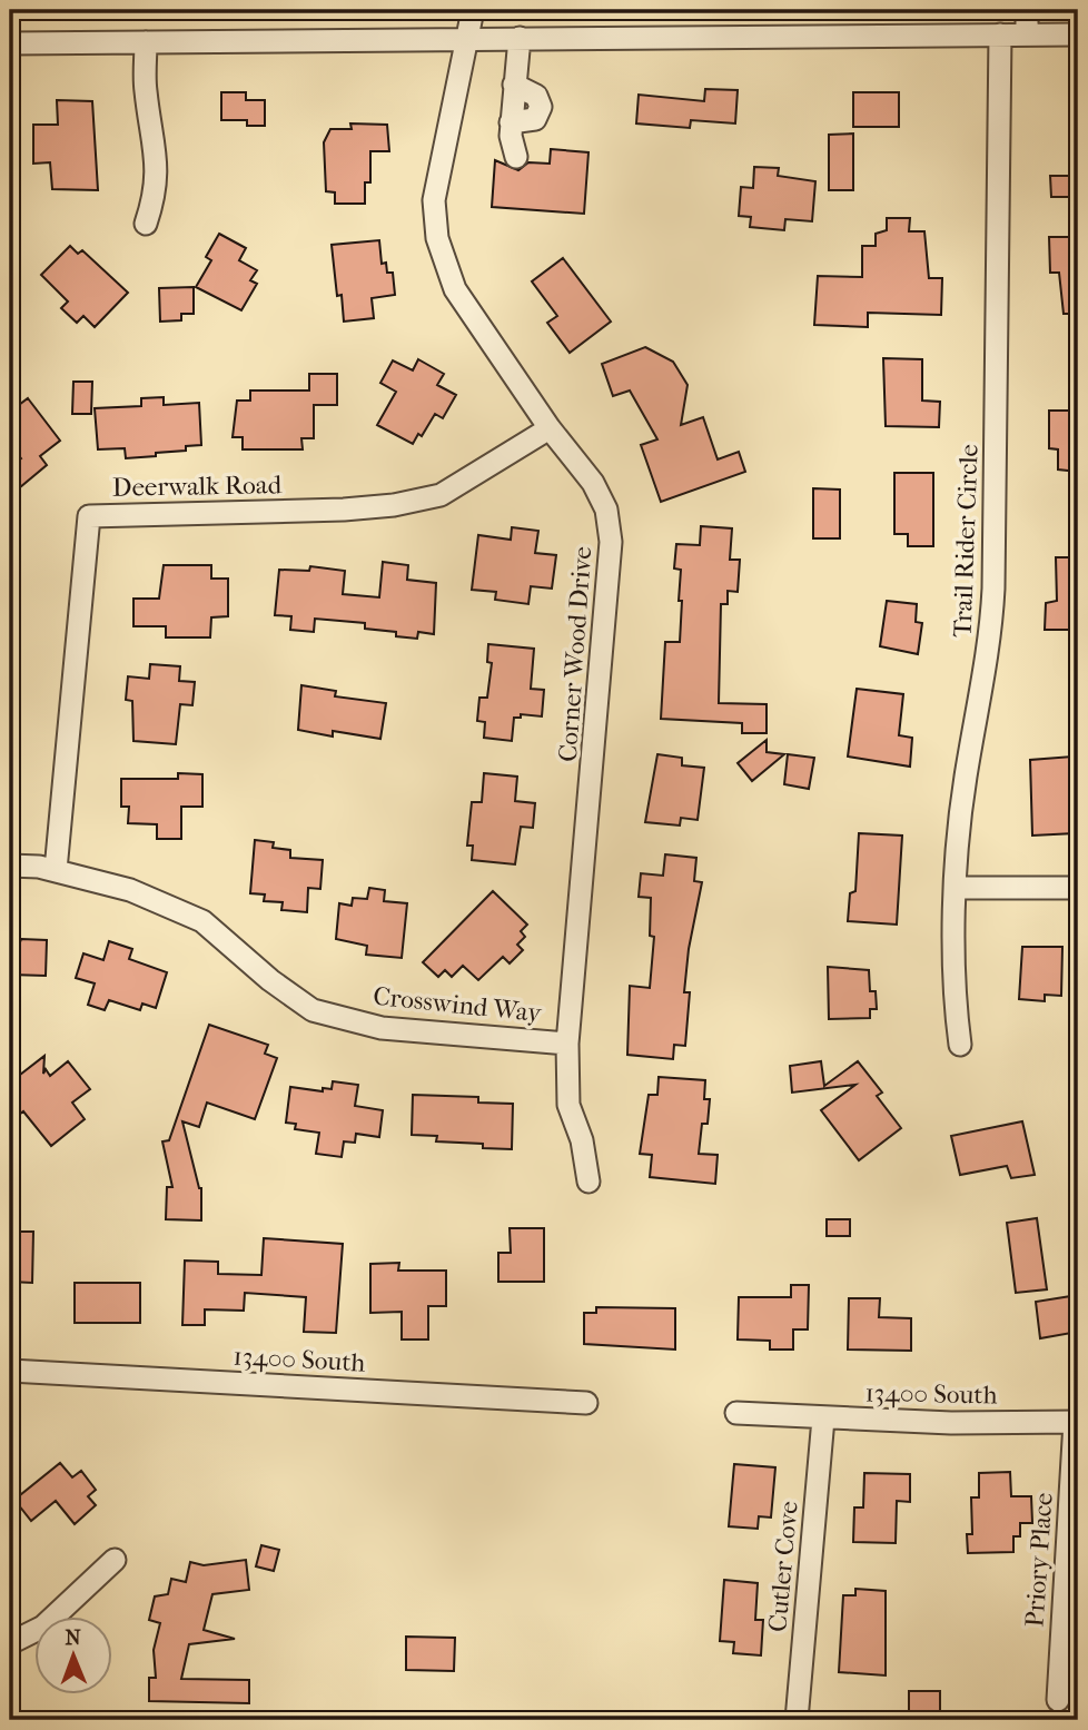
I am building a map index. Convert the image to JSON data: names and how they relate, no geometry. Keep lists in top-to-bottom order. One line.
{"streets":{"street":["Deerwalk Road","Trail Rider Circle","Corner Wood Drive","Crosswind Way","13400 South","Priory Place","Cutler Cove"]},"crossings":[["Deerwalk Road","Corner Wood Drive"],["Deerwalk Road","Crosswind Way"],["Corner Wood Drive","Crosswind Way"],["13400 South","Priory Place"],["13400 South","Cutler Cove"]],"north":"top"}
